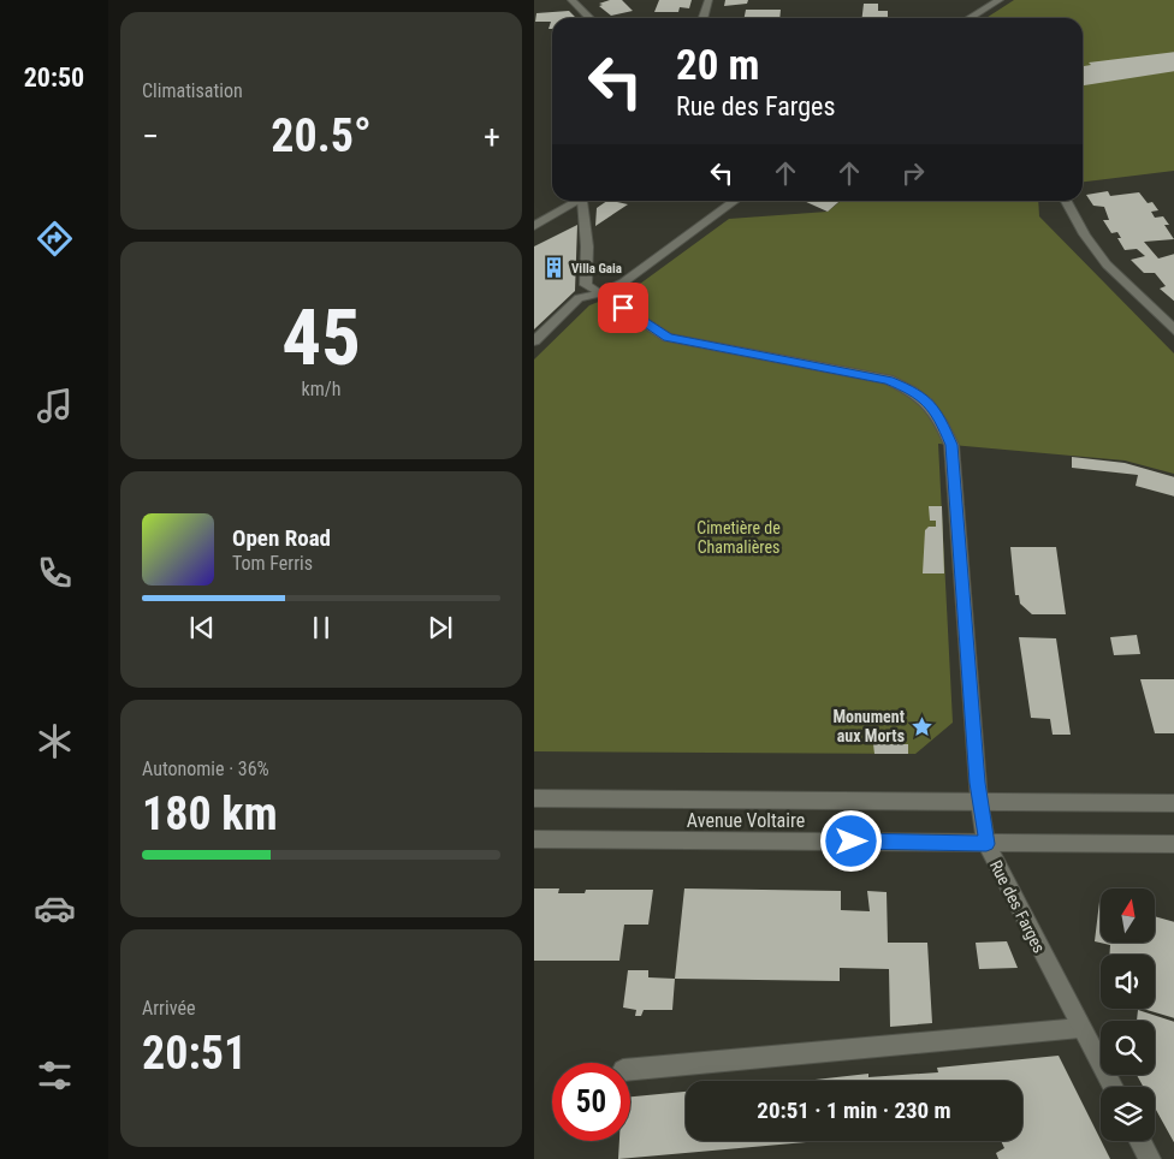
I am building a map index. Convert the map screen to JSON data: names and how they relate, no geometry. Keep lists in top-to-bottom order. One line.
{"streets":{"street":["Avenue Voltaire","Rue des Farges"]},"crossings":[["Avenue Voltaire","Rue des Farges"]],"parks":["Cimetière de Chamalières"],"places":{"building":["Villa Gaia"],"place":["Monument aux Morts"]},"north":"top","page":{"tabs":"20:50","tile":["Climatisation",["45","km/h"],["Autonomie · 36%","180 km"],["Arrivée","20:51"]],"turn":["20 m","Rue des Farges"],"heat":["−","20.5°","+"],"song":["Open Road","Tom Ferris"],"limit":"50","trip":"20:51 · 1 min · 230 m"}}
